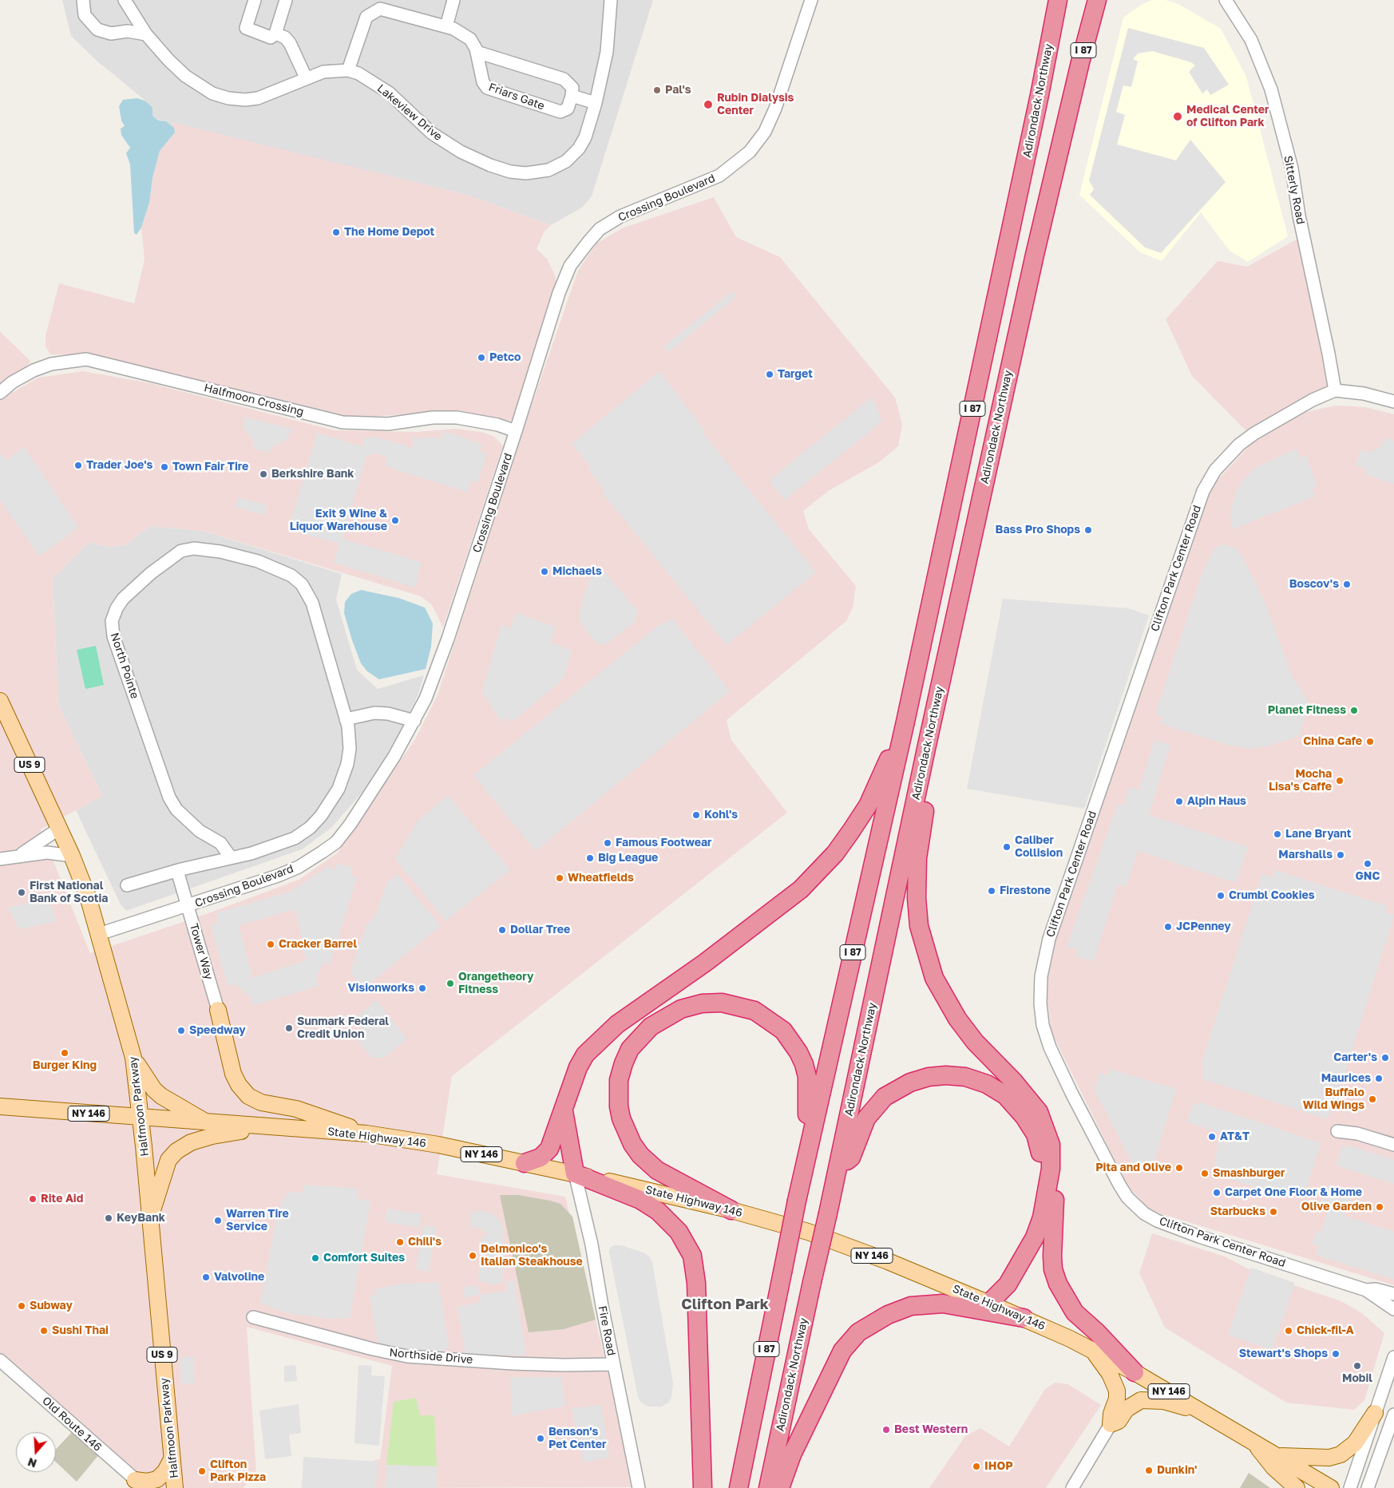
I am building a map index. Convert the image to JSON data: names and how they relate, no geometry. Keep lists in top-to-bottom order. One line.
{"streets":{"highway":["I 87","Adirondack Northway"],"main road":["US 9","Halfmoon Parkway","NY 146","State Highway 146"],"street":["Friars Gate","Lakeview Drive","Sitterly Road","Crossing Boulevard","Halfmoon Crossing","Clifton Park Center Road","North Pointe","Tower Way","Fire Road","Northside Drive","Old Route 146"]},"crossings":[["Friars Gate","Lakeview Drive"],["Sitterly Road","Clifton Park Center Road"],["Crossing Boulevard","Halfmoon Crossing"],["Crossing Boulevard","Tower Way"],["Crossing Boulevard","Halfmoon Parkway"],["North Pointe","Tower Way"],["Halfmoon Parkway","State Highway 146"],["State Highway 146","Fire Road"],["Fire Road","Northside Drive"]],"districts":["Clifton Park"],"places":["Pal's","Rubin Dialysis Center","Medical Center of Clifton Park","The Home Depot","Petco","Target","Trader Joe's","Town Fair Tire","Berkshire Bank","Exit 9 Wine & Liquor Warehouse","Bass Pro Shops","Michaels","Boscov's","Planet Fitness","China Cafe","Mocha Lisa's Caffe","Alpin Haus","Kohl's","Lane Bryant","Famous Footwear","Caliber Collision","Marshalls","Big League","GNC","Wheatfields","Firestone","First National Bank of Scotia","Crumbl Cookies","JCPenney","Dollar Tree","Cracker Barrel","Orangetheory Fitness","Visionworks","Sunmark Federal Credit Union","Speedway","Burger King","Carter's","Maurices","Buffalo Wild Wings","AT&T","Pita and Olive","Smashburger","Carpet One Floor & Home","Rite Aid","Olive Garden","Starbucks","KeyBank","Warren Tire Service","Chili's","Delmonico's Italian Steakhouse","Comfort Suites","Valvoline","Subway","Sushi Thai","Chick-fil-A","Stewart's Shops","Mobil","Best Western","Benson's Pet Center","IHOP","Dunkin'","Clifton Park Pizza"],"north":"bottom"}
